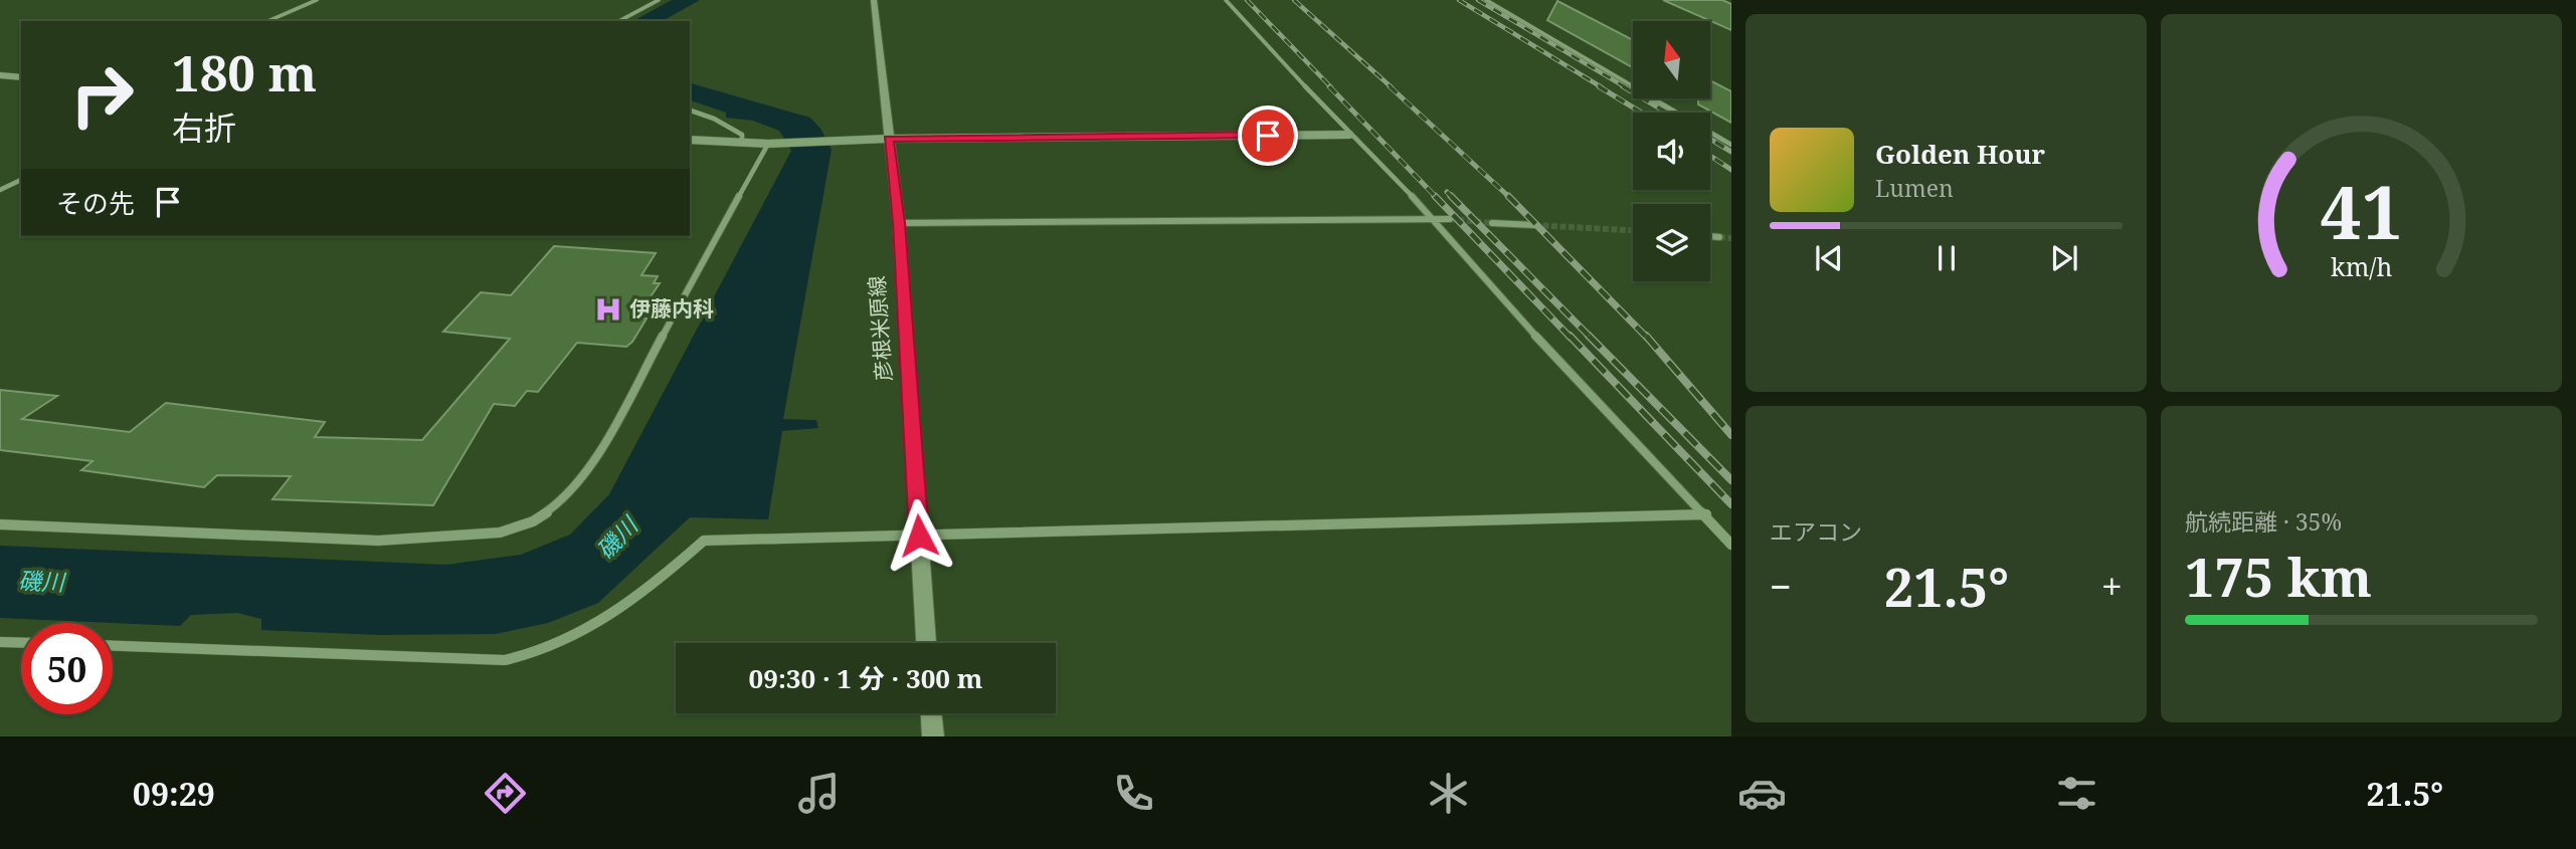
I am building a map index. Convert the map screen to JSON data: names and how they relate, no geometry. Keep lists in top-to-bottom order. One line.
{"streets":{"main road":["彦根米原線"]},"water":["磯川"],"places":{"hospital":["伊藤内科"]},"north":"top","page":{"turn":["180 m","右折"],"song":["Golden Hour","Lumen"],"then":"その先","tile":["エアコン",["航続距離 · 35%","175 km"]],"heat":["−","21.5°","+"],"limit":"50","trip":"09:30 · 1 分 · 300 m","tabs":["09:29","21.5°"],"gauge":["41","km/h"]}}
